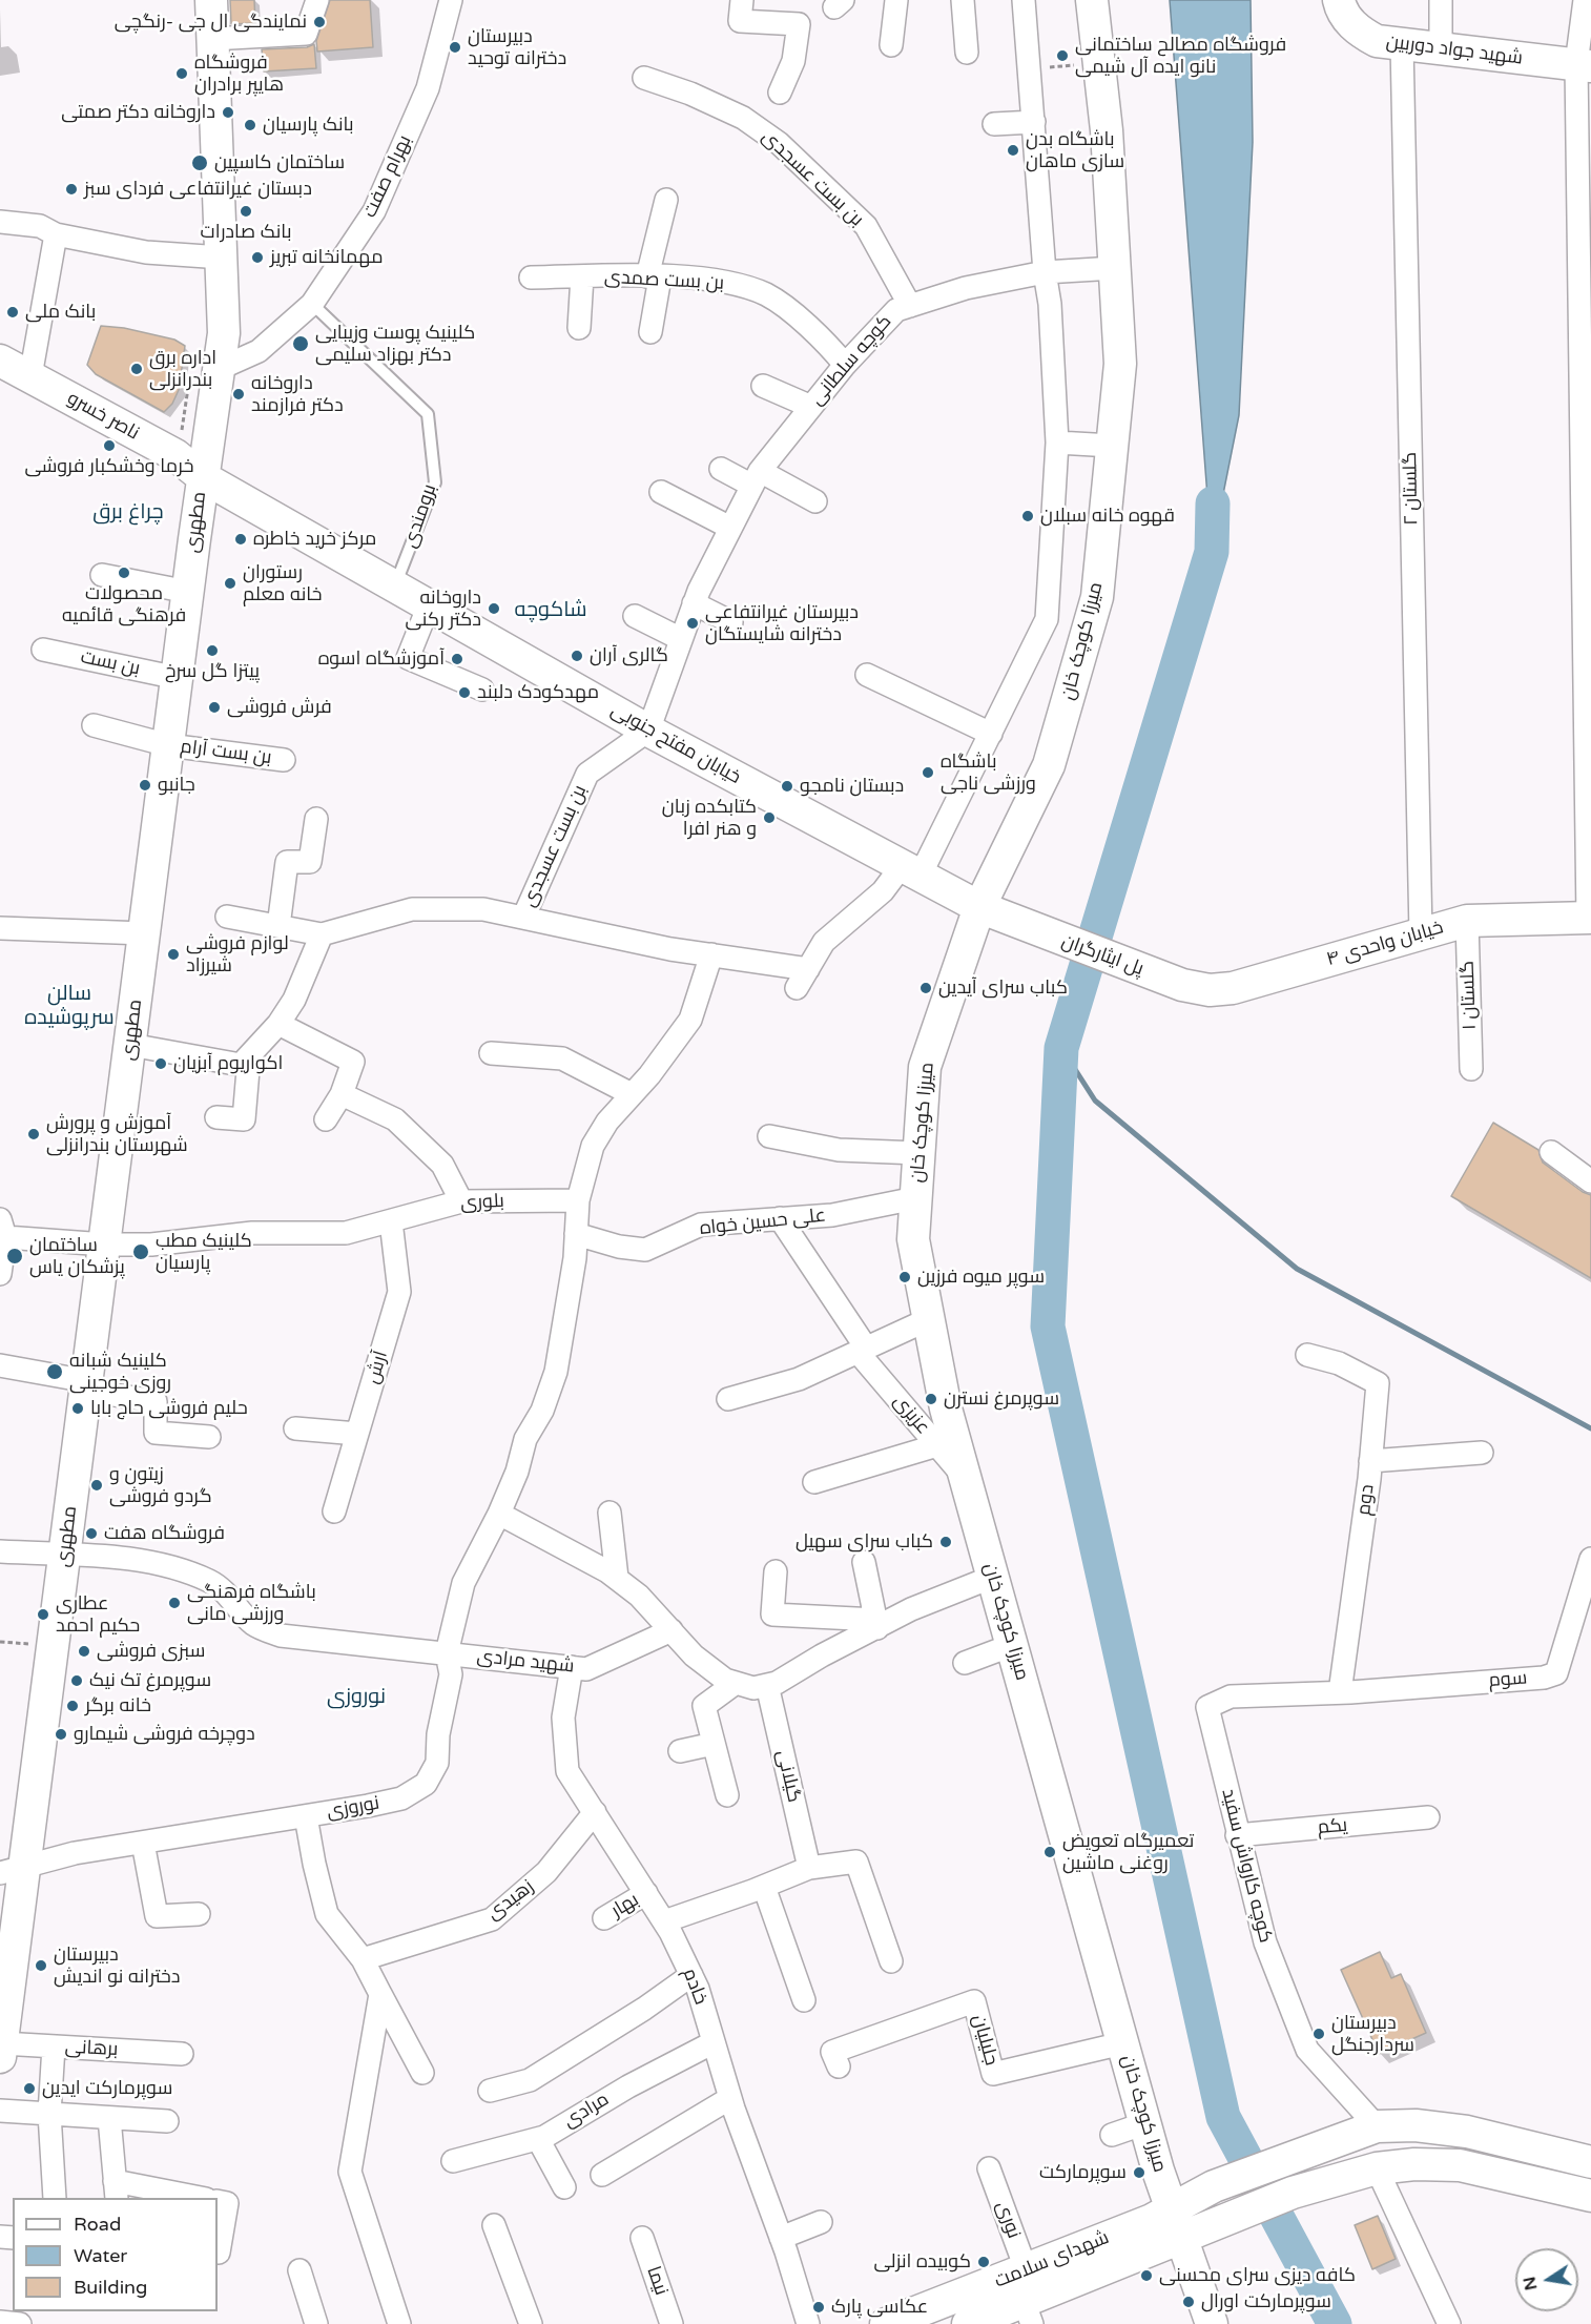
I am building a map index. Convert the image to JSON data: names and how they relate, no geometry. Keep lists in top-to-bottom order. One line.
{"streets":{"main road":["شهید جواد دوربین","ناصر خسرو","مطهری","میرزا کوچک خان","خیابان مفتح جنوبی","خیابان واحدی ۴","پل ایثارگران","شهدای سلامت"],"street":["بهرام صفت","بن بست عسجدی","بن بست صمدی","کوچه سلطانی","گلستان ۲","بن بست","بن بست آرام","گلستان ۱","بلوری","علی حسین خواه","آرش","عزیزی","دوم","شهید مرادی","سوم","گیلانی","نوروزی","یکم","کوچه کارواش سفید","زهیدی","بهار","خادم","جلیلیان","برهانی","مرادی","نوری","نیما"],"lane":["برومندی"]},"crossings":[["شهید جواد دوربین","گلستان ۲"],["بهرام صفت","برومندی"],["بهرام صفت","مطهری"],["بن بست عسجدی","کوچه سلطانی"],["بن بست عسجدی","خیابان مفتح جنوبی"],["بن بست صمدی","کوچه سلطانی"],["کوچه سلطانی","میرزا کوچک خان"],["کوچه سلطانی","خیابان مفتح جنوبی"],["ناصر خسرو","مطهری"],["ناصر خسرو","خیابان مفتح جنوبی"],["گلستان ۲","خیابان واحدی ۴"],["برومندی","خیابان مفتح جنوبی"],["مطهری","بن بست"],["مطهری","خیابان مفتح جنوبی"],["مطهری","بن بست آرام"],["مطهری","بلوری"],["مطهری","شهید مرادی"],["مطهری","نوروزی"],["مطهری","برهانی"],["میرزا کوچک خان","خیابان مفتح جنوبی"],["میرزا کوچک خان","علی حسین خواه"],["میرزا کوچک خان","عزیزی"],["میرزا کوچک خان","جلیلیان"],["میرزا کوچک خان","شهدای سلامت"],["خیابان مفتح جنوبی","پل ایثارگران"],["خیابان واحدی ۴","پل ایثارگران"],["خیابان واحدی ۴","گلستان ۱"],["بلوری","آرش"],["بلوری","نوروزی"],["علی حسین خواه","عزیزی"],["علی حسین خواه","نوروزی"],["دوم","سوم"],["دوم","کوچه کارواش سفید"],["شهید مرادی","نوروزی"],["شهید مرادی","خادم"],["سوم","کوچه کارواش سفید"],["یکم","کوچه کارواش سفید"],["کوچه کارواش سفید","شهدای سلامت"],["زهیدی","خادم"],["بهار","خادم"],["خادم","مرادی"],["نوری","شهدای سلامت"]],"districts":["چراغ برق","شاکوچه","سالن سرپوشیده","نوروزی"],"places":["نمایندگی ال جی -رنگچی","دبیرستان دخترانه توحید","فروشگاه مصالح ساختمانی نانو ایده آل شیمی","فروشگاه هایپر برادران","داروخانه دکتر صمتی","بانک پارسیان","باشگاه بدن سازی ماهان","ساختمان کاسپین","دبستان غیرانتفاعی فردای سبز","بانک صادرات","مهمانخانه تبریز","بانک ملی","کلینیک پوست وزیبایی دکتر بهزاد سلیمی","اداره برق بندرانزلی","داروخانه دکتر فرازمند","خرما وخشکبار فروشی","قهوه خانه سبلان","مرکز خرید خاطره","محصولات فرهنگی قائمیه","رستوران خانه معلم","داروخانه دکتر رکنی","دبیرستان غیرانتفاعی دخترانه شایستگان","پیتزا گل سرخ","گالری آران","آموزشگاه اسوه","مهدکودک دلبند","فرش فروشی","باشگاه ورزشی ناجی","جانبو","دبستان نامجو","کتابکده زبان و هنر افرا","لوازم فروشی شیرزاد","کباب سرای آیدین","اکواریوم آبزیان","آموزش و پرورش شهرستان بندرانزلی","کلینیک مطب پارسیان","ساختمان پزشکان یاس","سوپر میوه فرزین","کلینیک شبانه روزی خوجینی","سوپرمرغ نسترن","حلیم فروشی حاج بابا","زیتون و گردو فروشی","فروشگاه هفت","کباب سرای سهیل","باشگاه فرهنگی ورزشی مانی","عطاری حکیم احمد","سبزی فروشی","سوپرمرغ تک نیک","خانه برگر","دوچرخه فروشی شیمارو","تعمیرگاه تعویض روغنی ماشین","دبیرستان دخترانه نو اندیش","دبیرستان سردارجنگل","سوپرمارکت ایدین","سوپرمارکت","کوبیده انزلی","کافه دیزی سرای محسنی","سوپرمارکت اورال","عکاسی پارک"],"legend":["Road","Water","Building"],"north":"left"}
